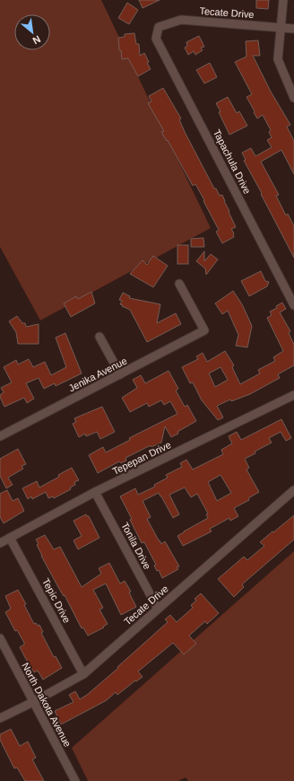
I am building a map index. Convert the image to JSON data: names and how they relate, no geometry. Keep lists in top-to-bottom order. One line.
{"streets":{"street":["Tecate Drive","Tapachula Drive","Jenika Avenue","Tepepan Drive","Tonila Drive","Tepic Drive","North Dakota Avenue"]},"crossings":[["Tecate Drive","Tapachula Drive"],["Tecate Drive","Tonila Drive"],["Tecate Drive","Tepic Drive"],["Tecate Drive","North Dakota Avenue"],["Tepepan Drive","Tonila Drive"],["Tepepan Drive","Tepic Drive"]],"north":"bottom right"}
